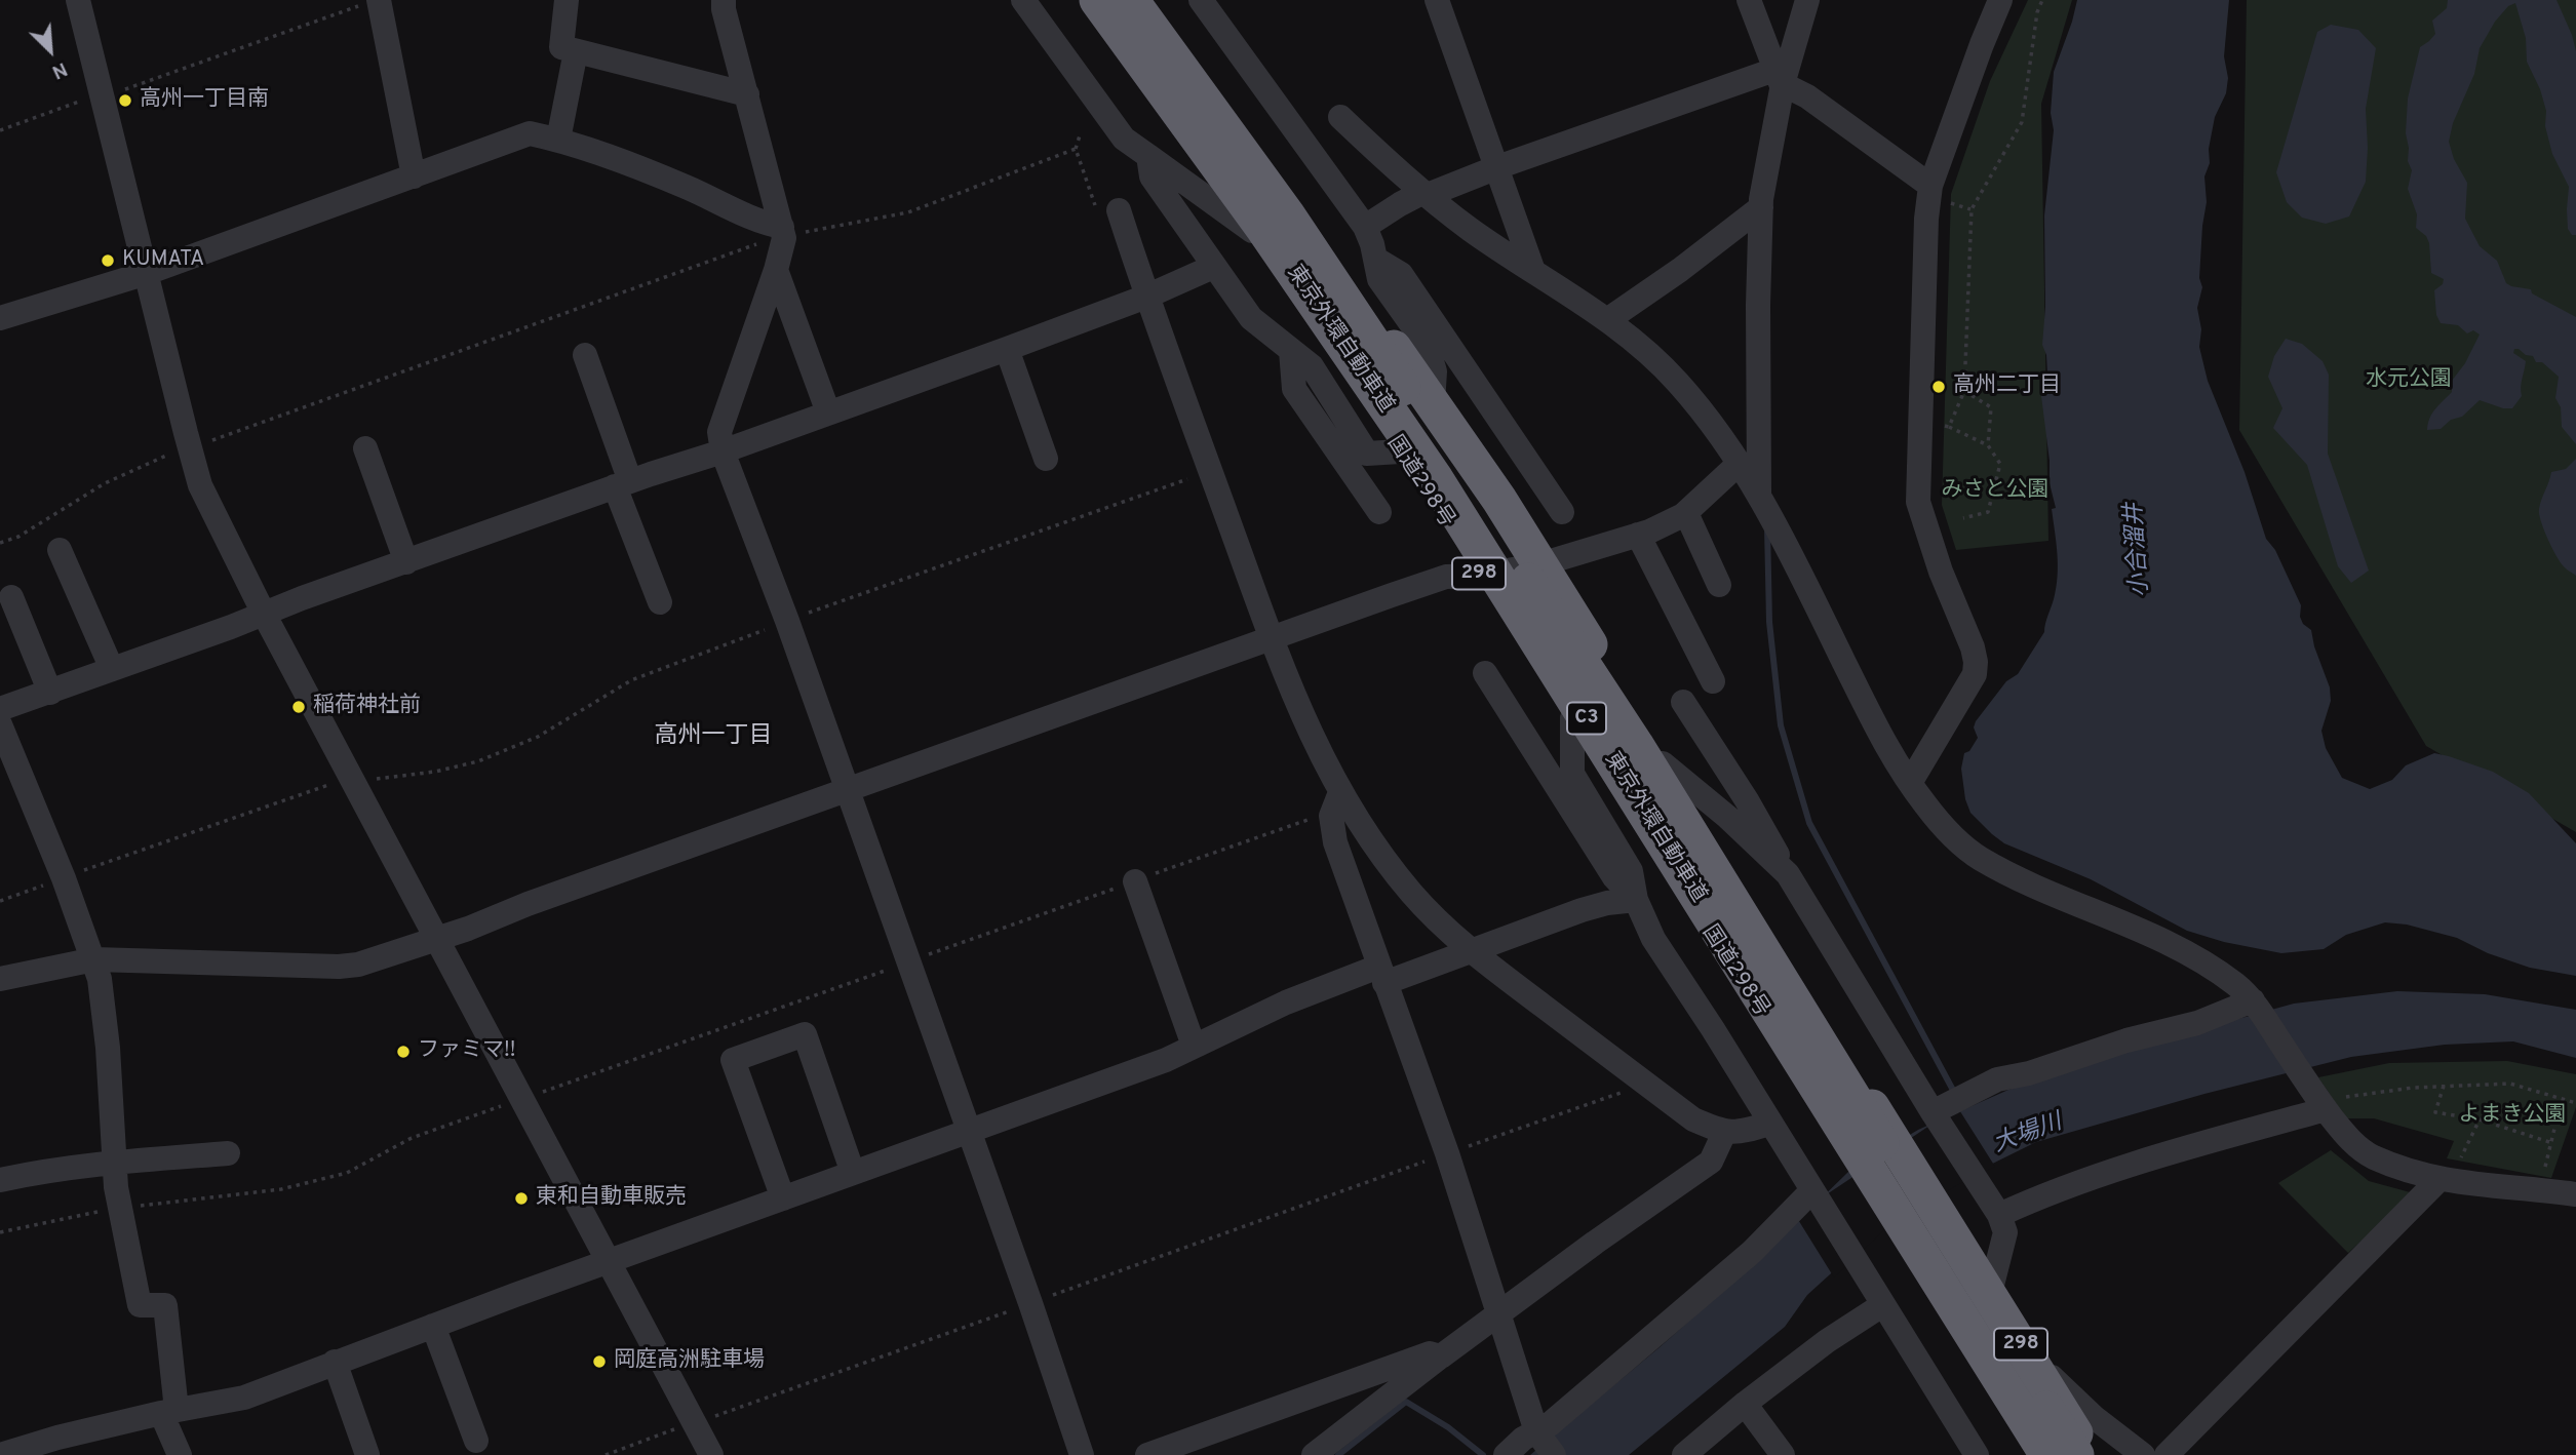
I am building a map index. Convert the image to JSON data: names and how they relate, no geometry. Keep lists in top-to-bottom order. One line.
{"streets":{"highway":["東京外環自動車道","国道298号","298","C3"]},"districts":["高州一丁目"],"water":["小合溜井","大場川"],"parks":["水元公園","みさと公園","よまき公園"],"places":["高州一丁目南","KUMATA","高州二丁目","稲荷神社前","ファミマ!!","東和自動車販売","岡庭高洲駐車場"],"north":"bottom right"}
